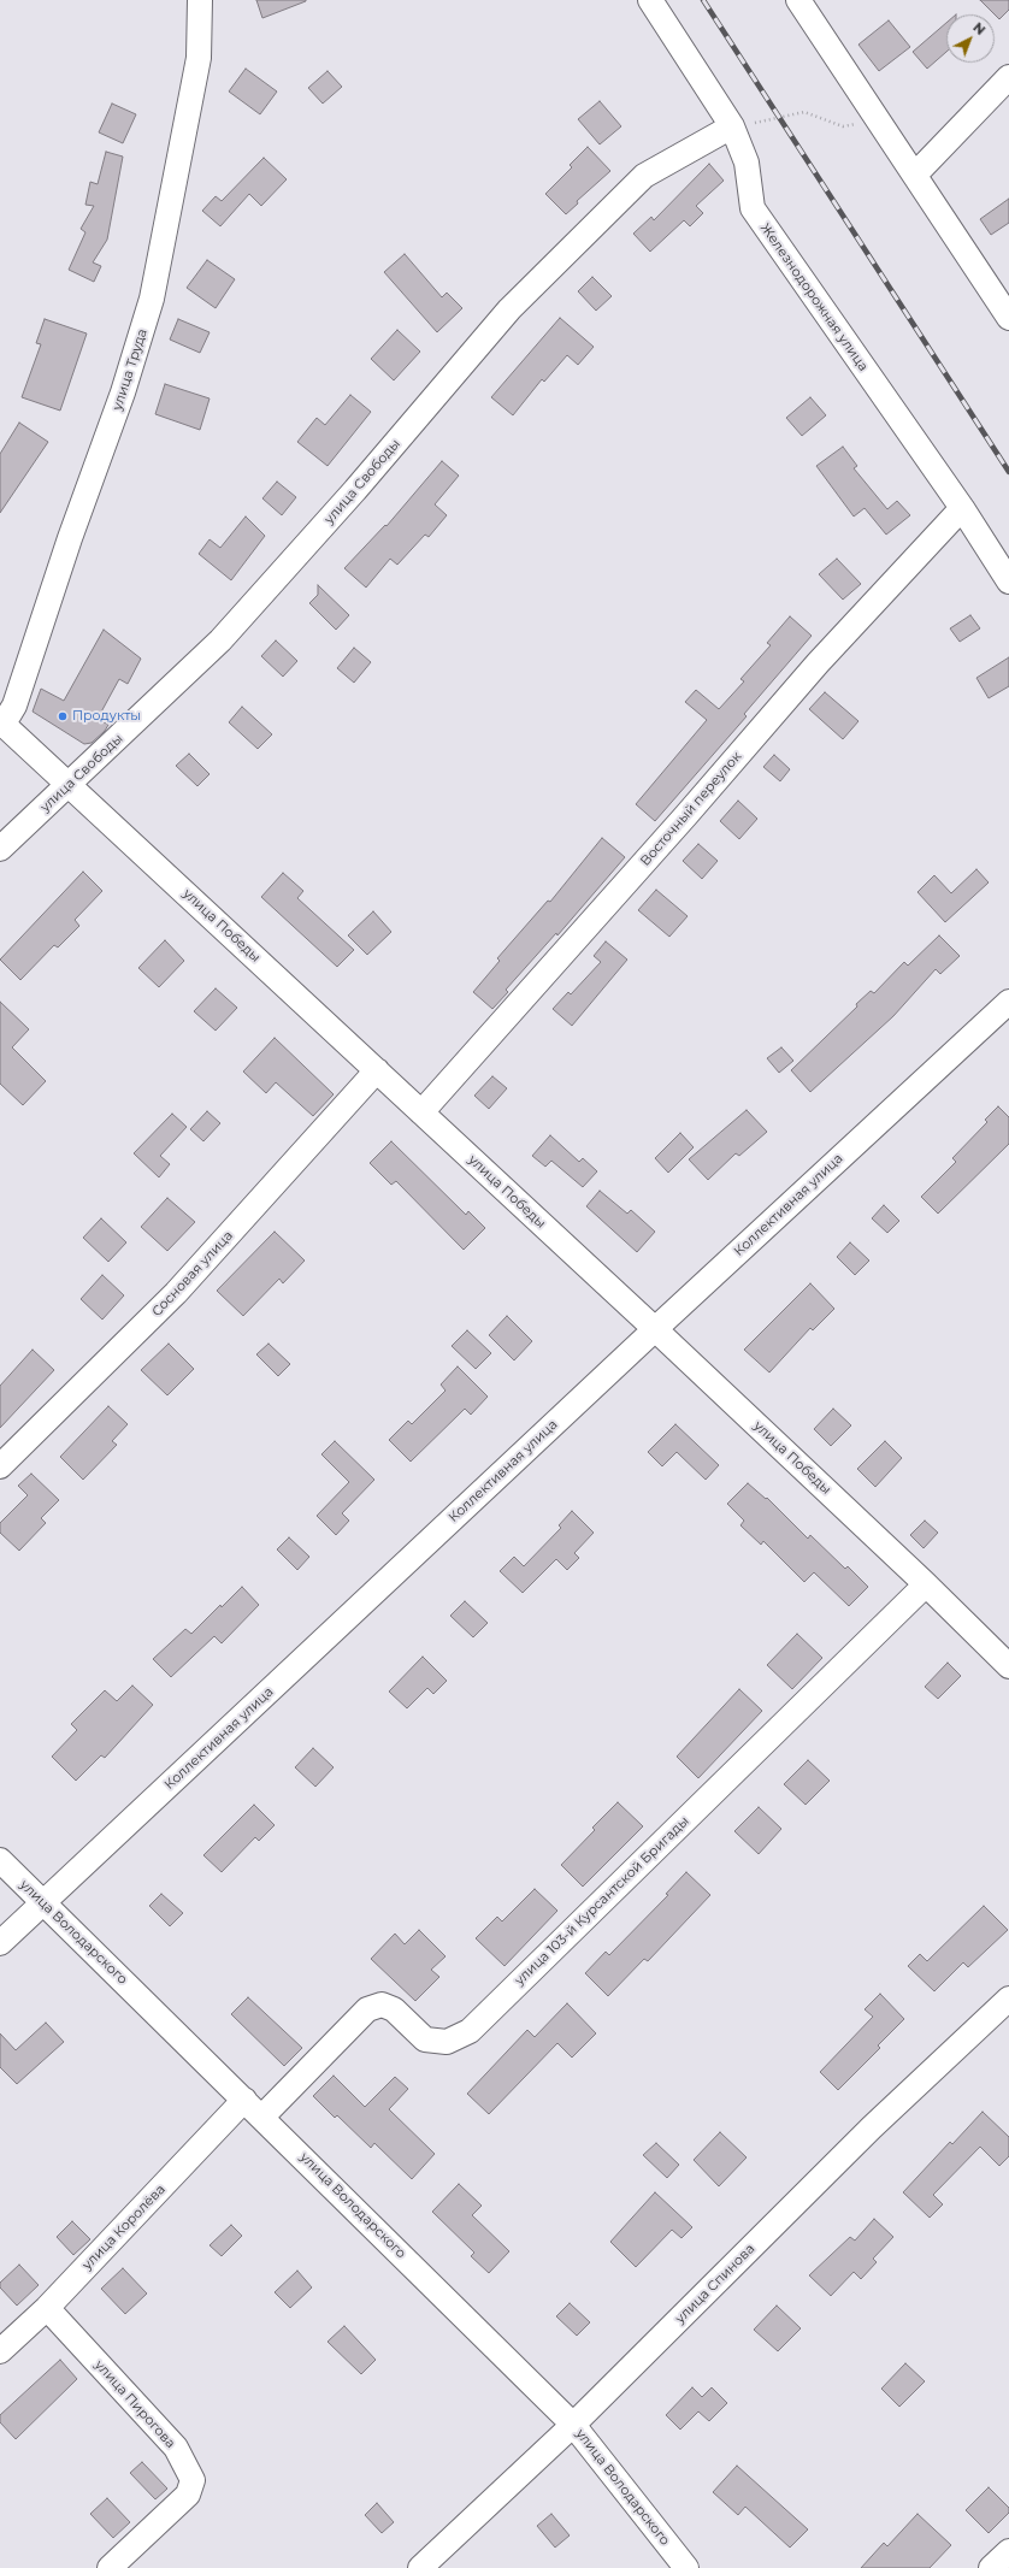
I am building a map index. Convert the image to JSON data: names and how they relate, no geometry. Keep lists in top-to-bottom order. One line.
{"streets":{"street":["Железнодорожная улица","улица Труда","улица Свободы","Восточный переулок","улица Победы","Коллективная улица","Сосновая улица","улица 103-й Курсантской Бригады","улица Володарского","улица Королёва","улица Спинова","улица Пирогова"]},"crossings":[["Железнодорожная улица","улица Свободы"],["Железнодорожная улица","Восточный переулок"],["улица Труда","улица Победы"],["улица Свободы","улица Победы"],["Восточный переулок","улица Победы"],["улица Победы","Коллективная улица"],["улица Победы","Сосновая улица"],["улица Победы","улица 103-й Курсантской Бригады"],["Коллективная улица","улица Володарского"],["улица 103-й Курсантской Бригады","улица Володарского"],["улица 103-й Курсантской Бригады","улица Королёва"],["улица Володарского","улица Королёва"],["улица Володарского","улица Спинова"],["улица Королёва","улица Пирогова"]],"places":["Продукты"],"north":"top right"}
